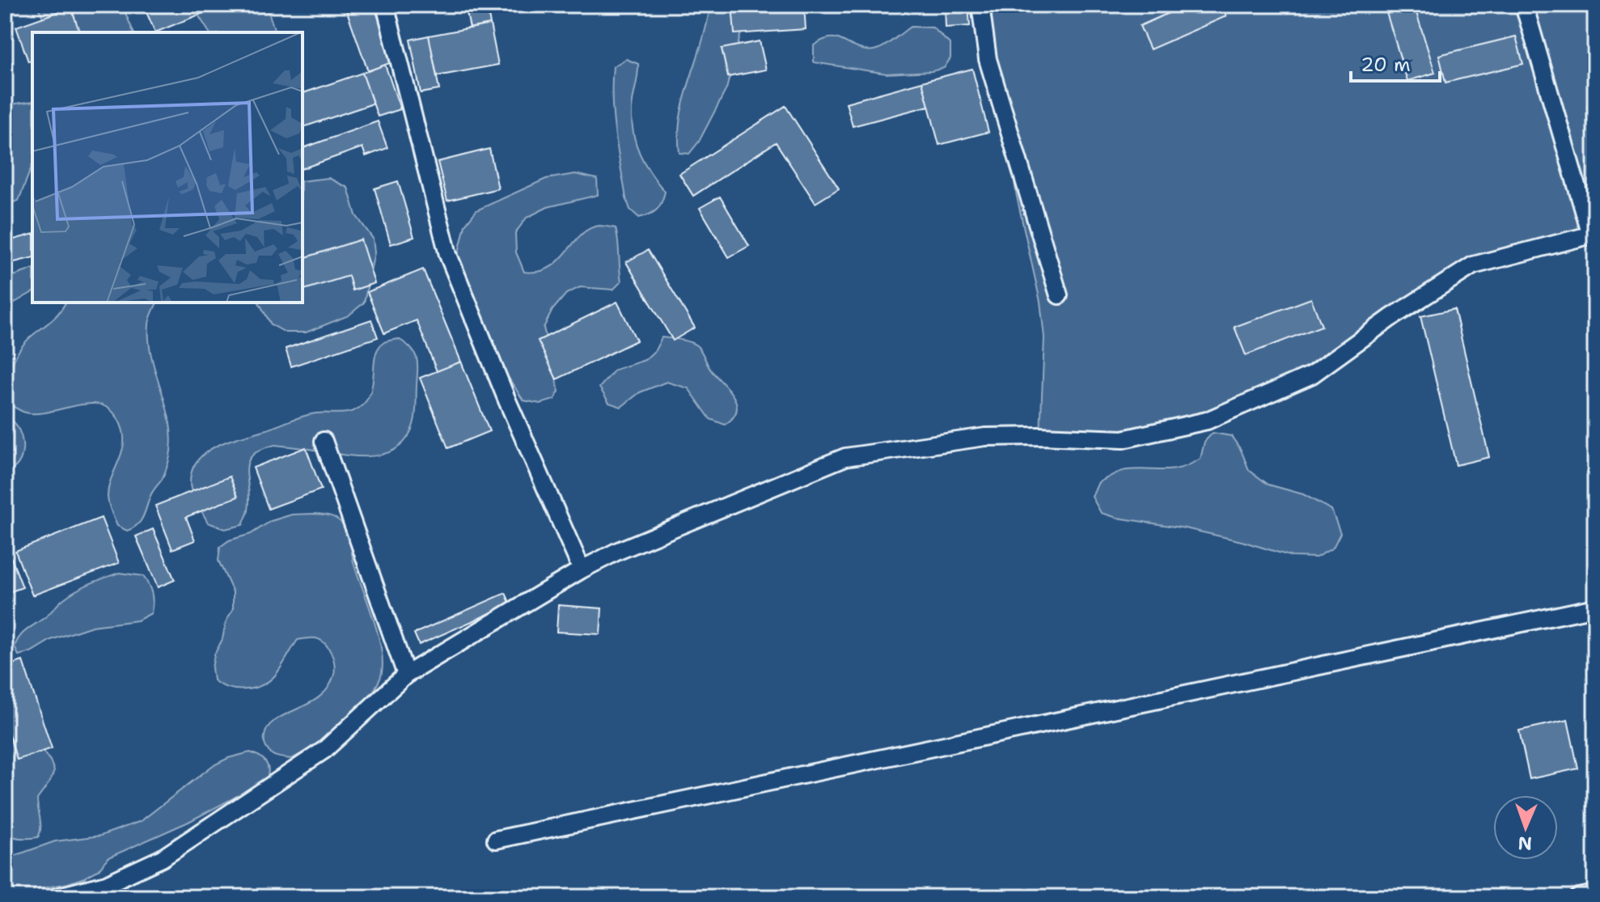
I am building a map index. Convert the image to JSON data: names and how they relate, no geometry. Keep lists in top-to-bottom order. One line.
{"scale_bar":"20 m","north":"bottom"}
